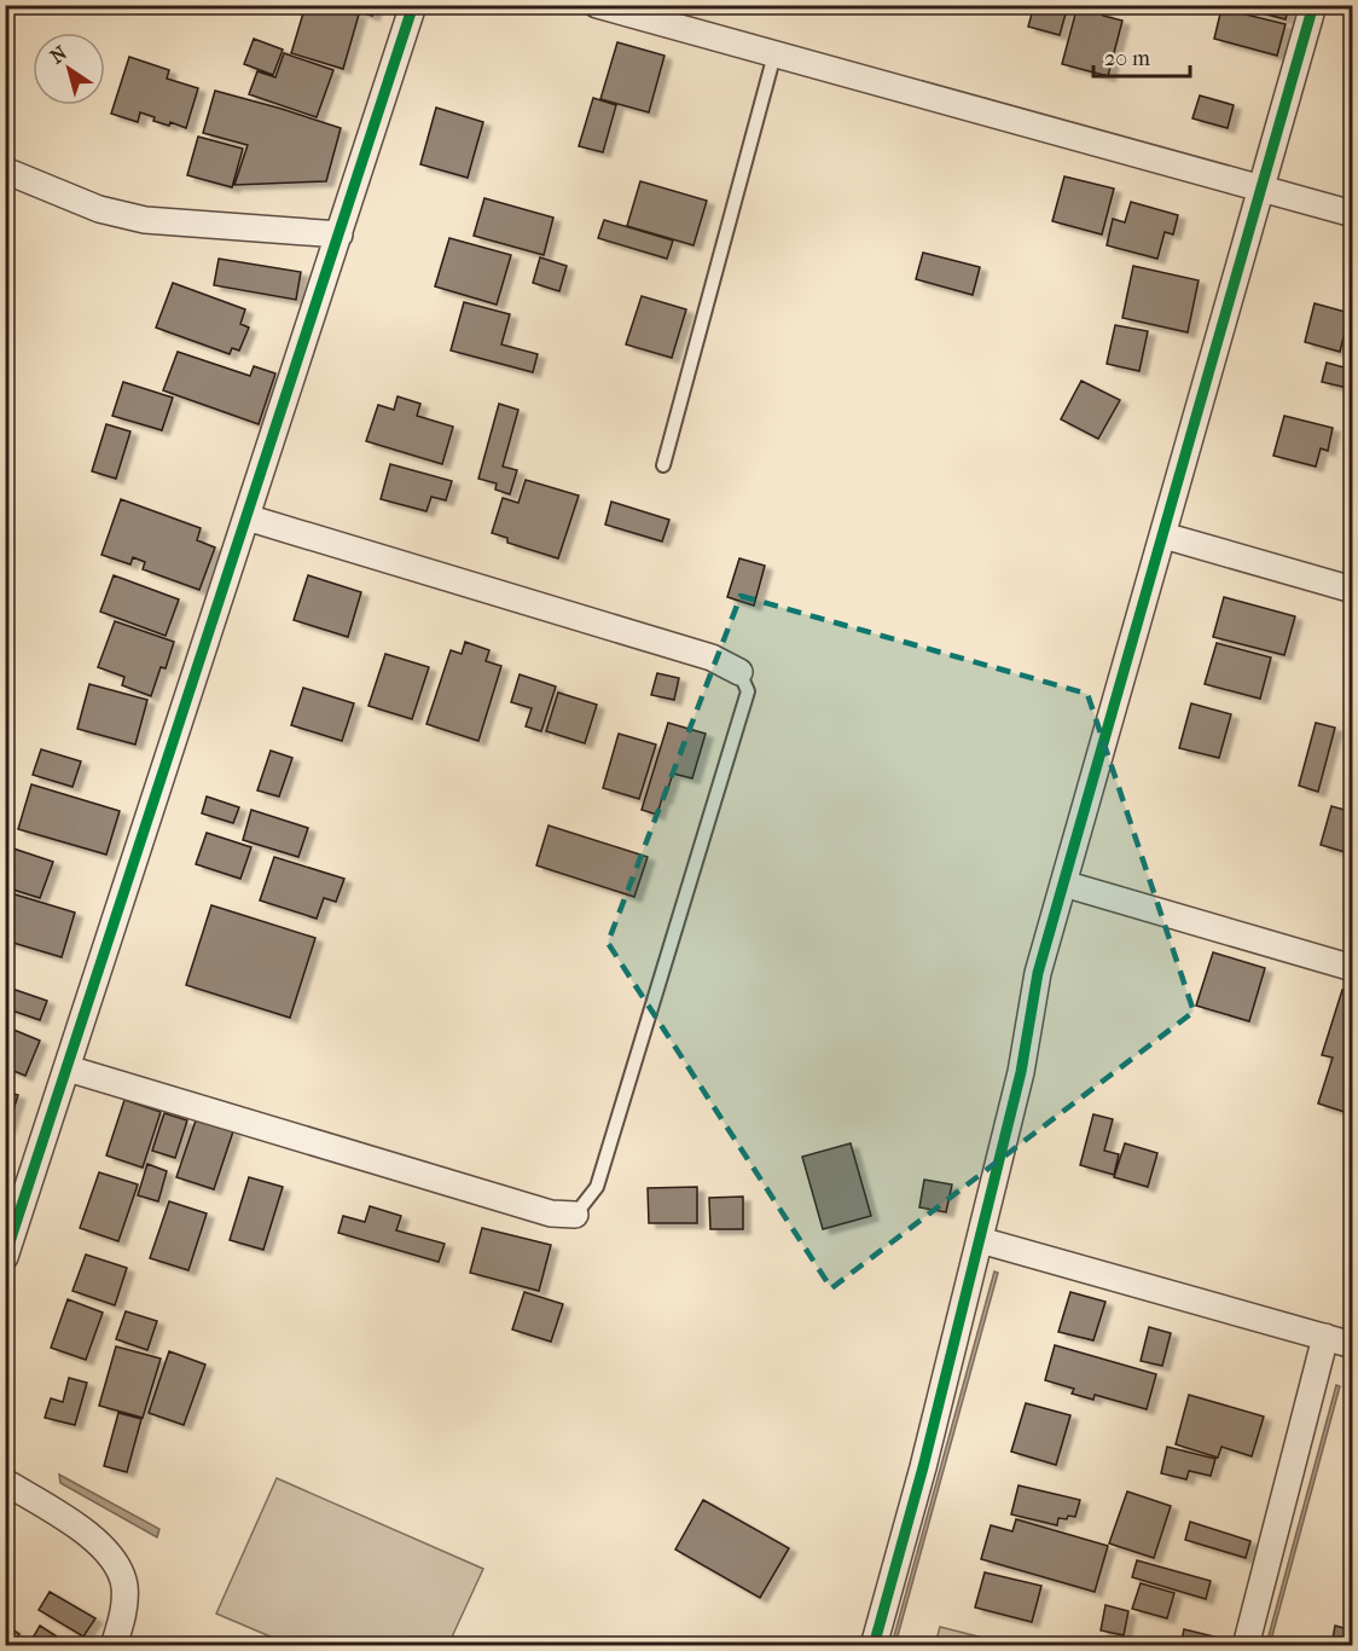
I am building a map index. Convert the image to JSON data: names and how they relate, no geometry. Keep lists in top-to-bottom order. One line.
{"scale_bar":"20 m","north":"top left"}
